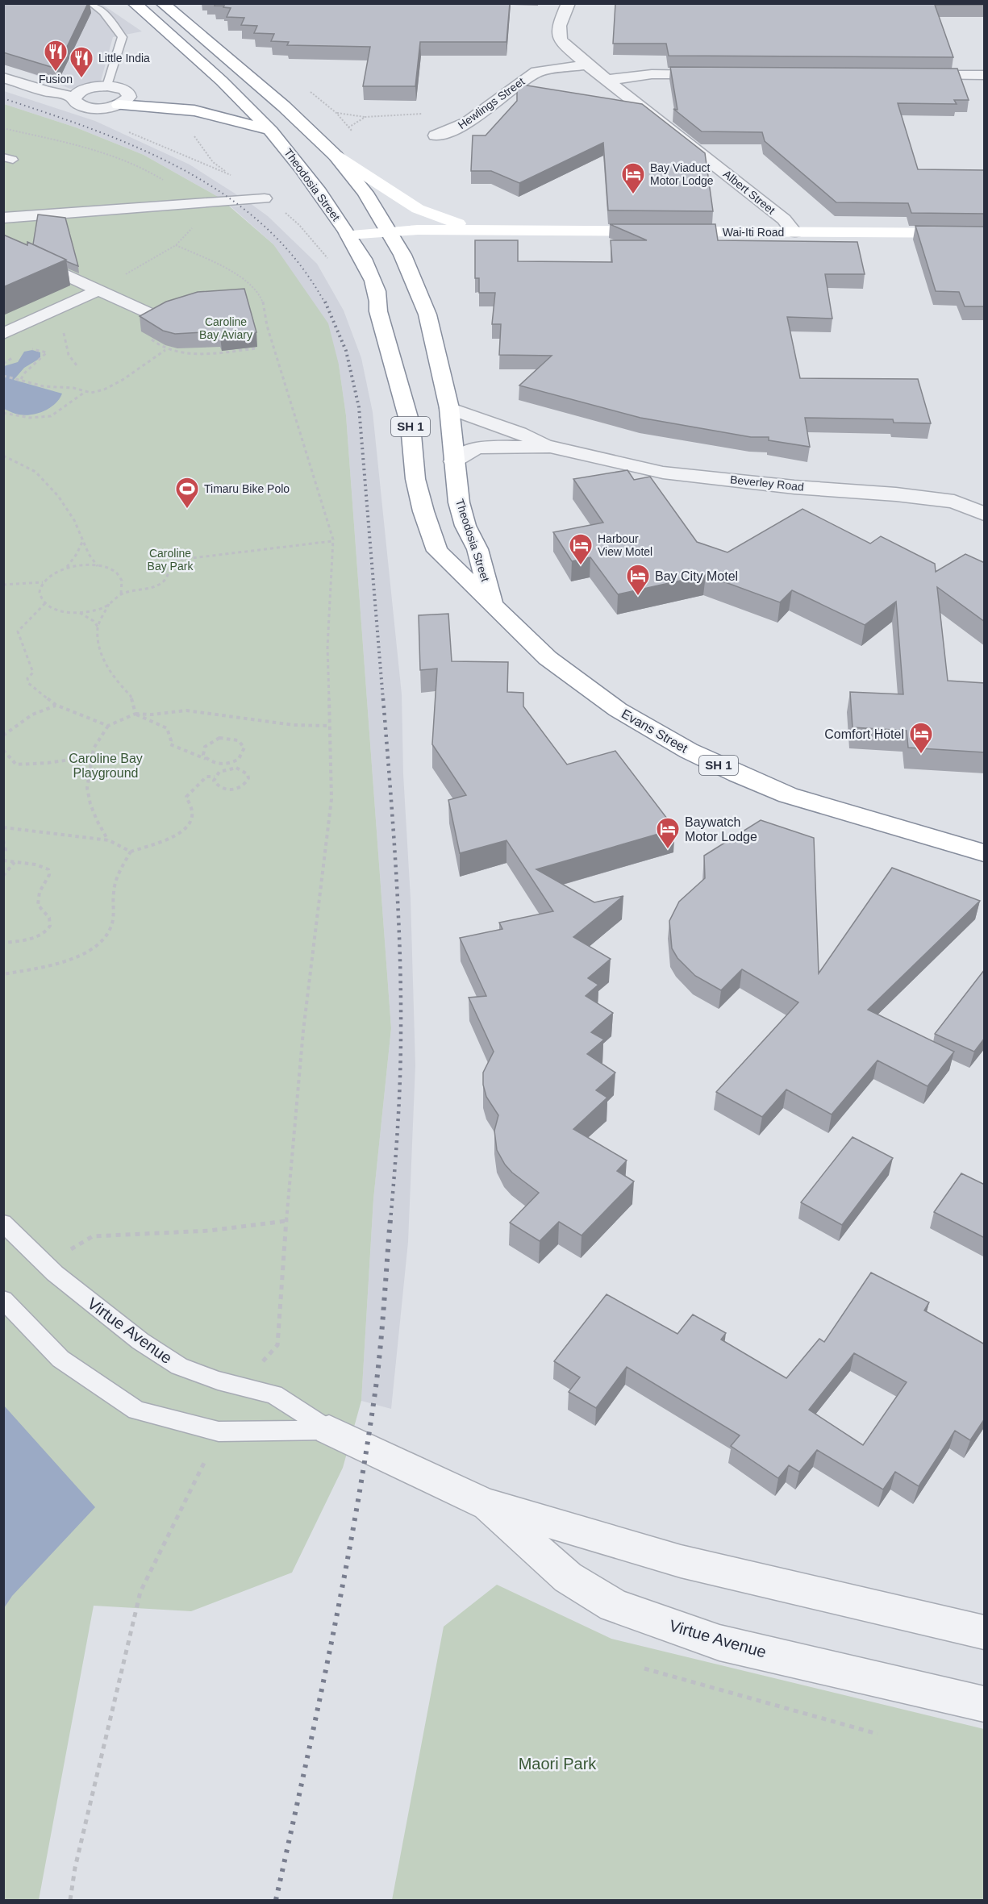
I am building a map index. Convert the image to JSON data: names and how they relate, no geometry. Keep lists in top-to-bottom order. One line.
{"streets":{"main road":["Theodosia Street","Wai-Iti Road","SH 1","Evans Street"],"street":["Hewlings Street","Albert Street","Beverley Road","Virtue Avenue"]},"crossings":[["Hewlings Street","Albert Street"],["Theodosia Street","Wai-Iti Road"],["Theodosia Street","Beverley Road"],["Theodosia Street","Evans Street"],["Albert Street","Wai-Iti Road"]],"parks":["Caroline Bay Aviary","Caroline Bay Park","Caroline Bay Playground","Maori Park"],"places":{"restaurant":["Fusion","Little India"],"hotel":["Bay Viaduct Motor Lodge","Harbour View Motel","Bay City Motel","Comfort Hotel","Baywatch Motor Lodge"],"sports":["Timaru Bike Polo"]}}
